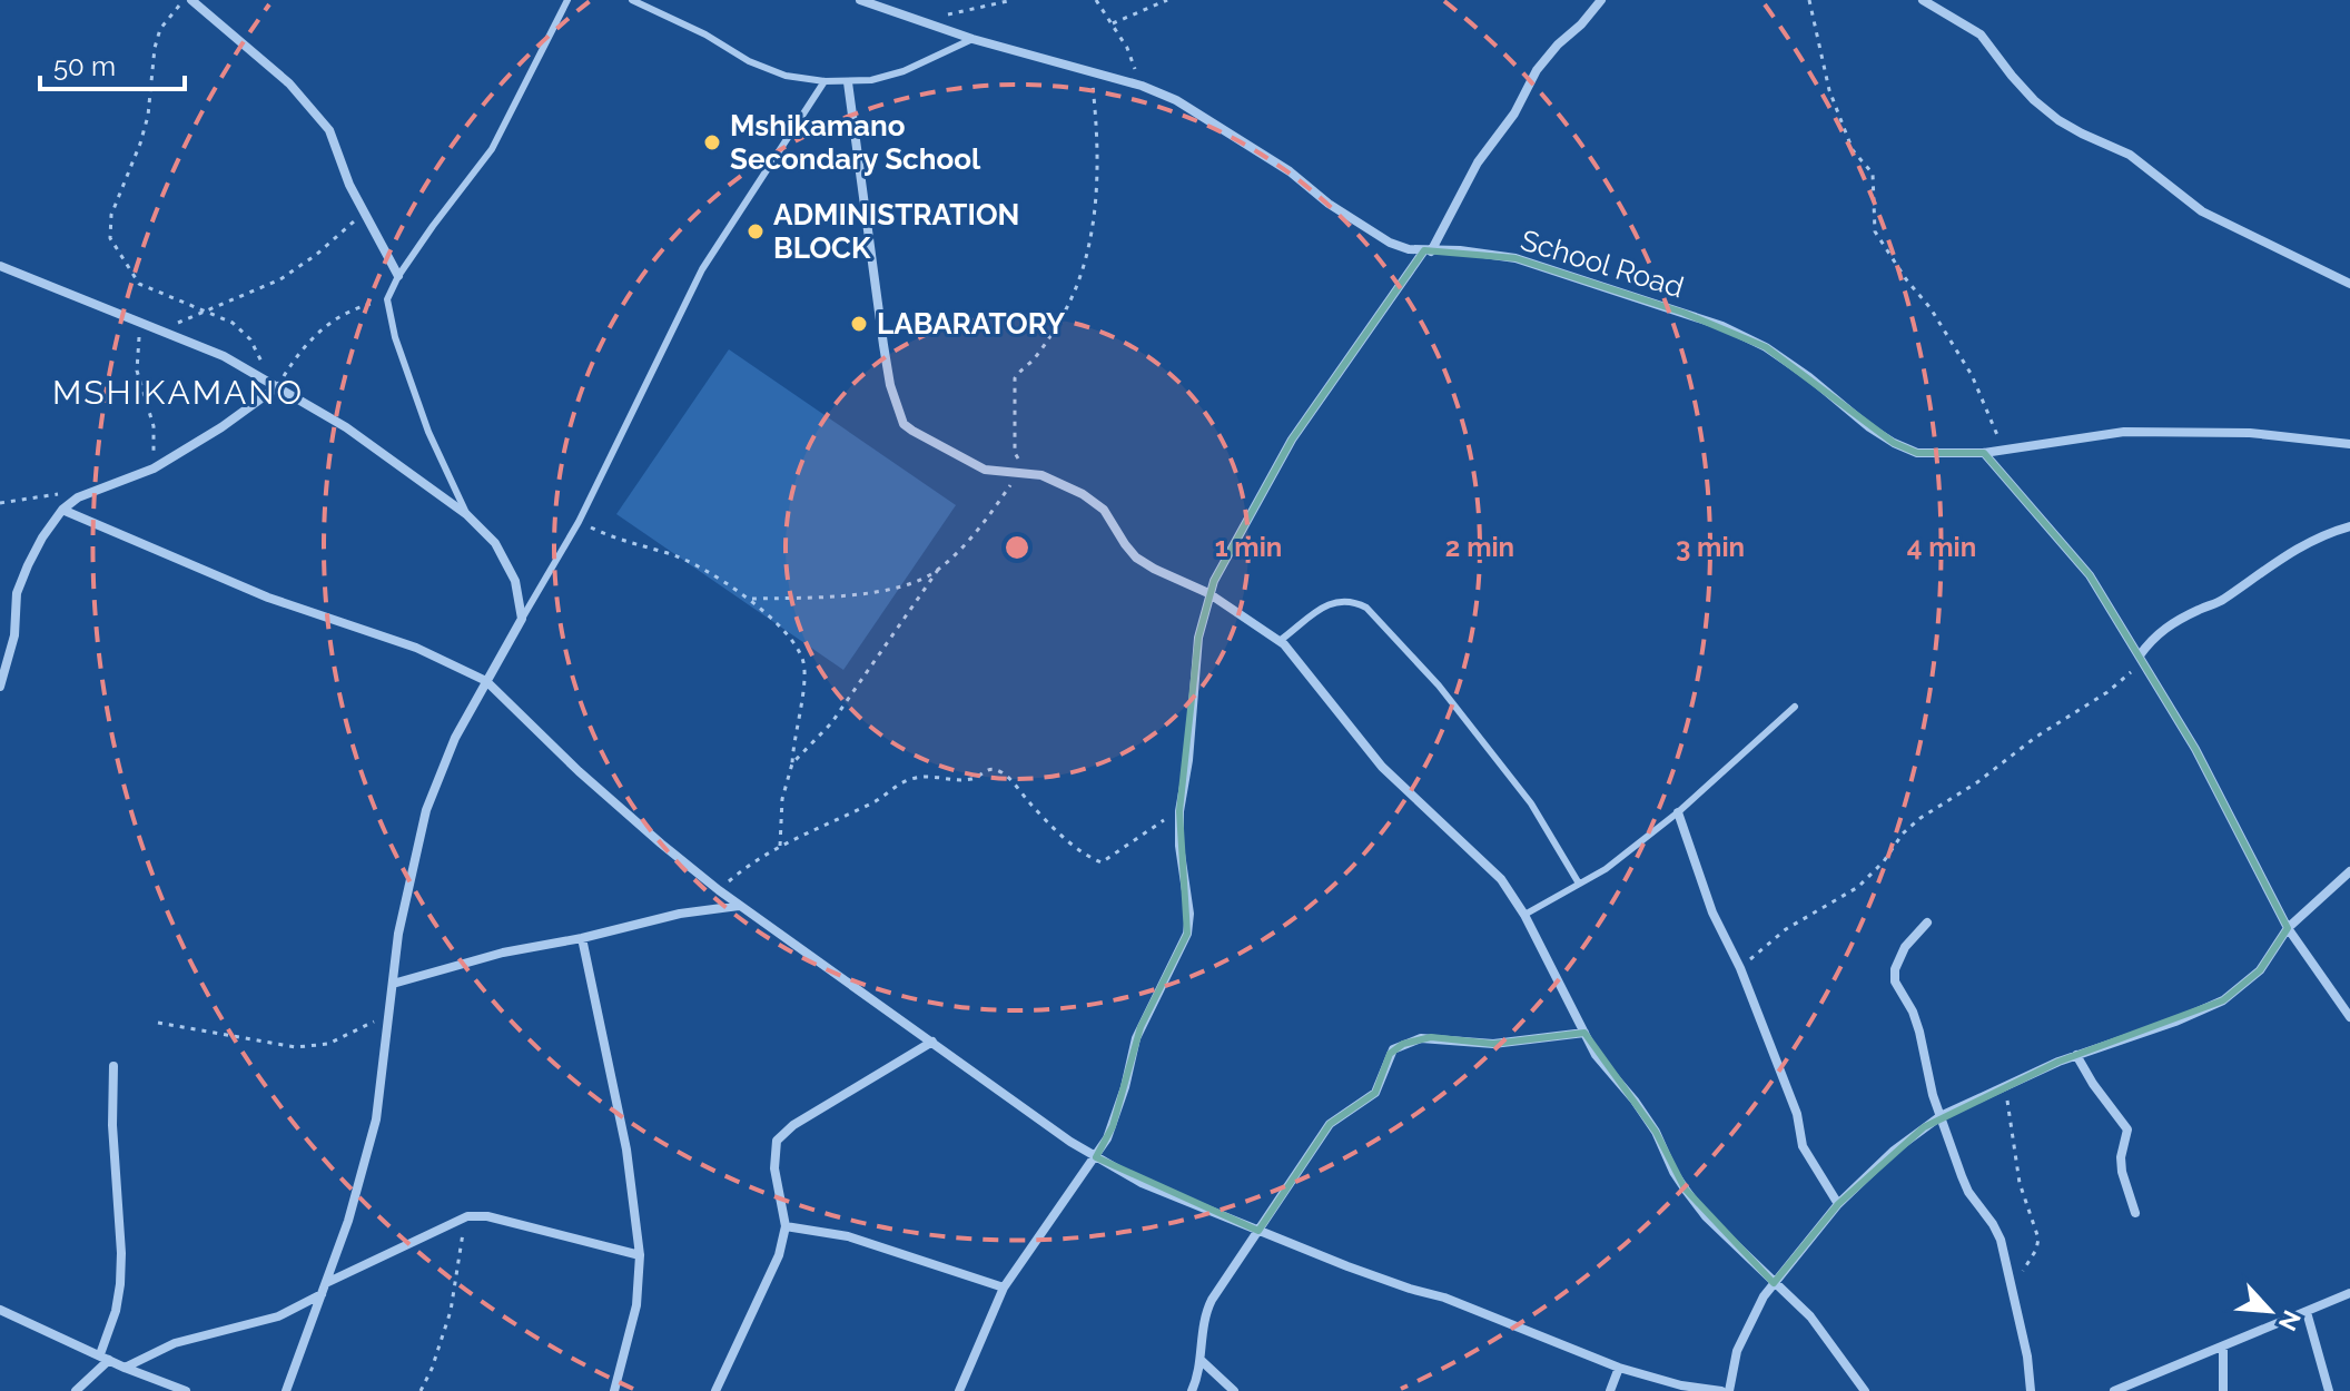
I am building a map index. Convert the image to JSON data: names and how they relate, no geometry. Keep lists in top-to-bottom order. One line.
{"streets":{"street":["School Road"]},"districts":["MSHIKAMANO"],"places":["Mshikamano Secondary School","ADMINISTRATION BLOCK","LABARATORY"],"scale_bar":"50 m","north":"bottom right","rings":["1 min","2 min","3 min","4 min"]}
